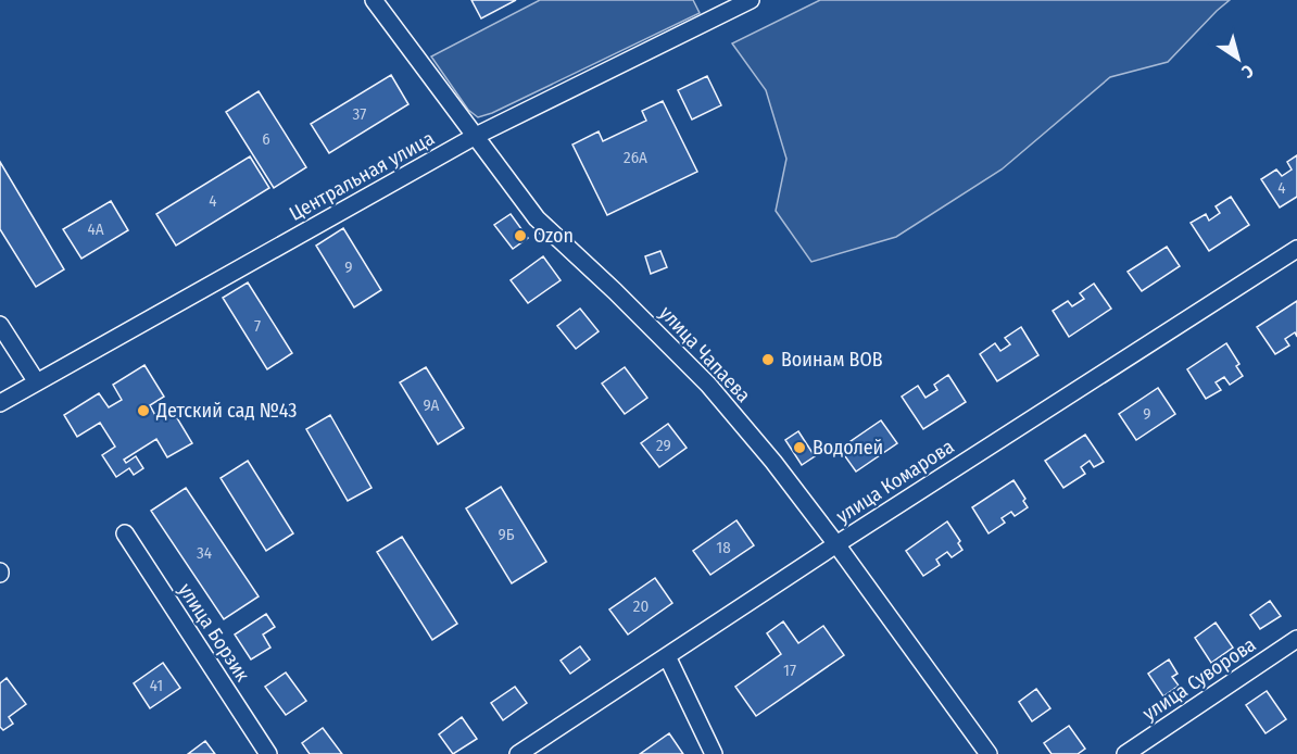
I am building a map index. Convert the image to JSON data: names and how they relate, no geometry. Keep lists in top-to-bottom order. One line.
{"streets":{"street":["Центральная улица","улица Чапаева","улица Комарова","улица Борзик","улица Суворова"]},"crossings":[["Центральная улица","улица Чапаева"],["улица Чапаева","улица Комарова"]],"places":["Ozon","Воинам ВОВ","Детский сад №43","Водолей"],"house_numbers":["37","6","26А","4","4","4А","9","7","9А","9","29","9Б","18","34","20","17","41"],"north":"bottom right"}
